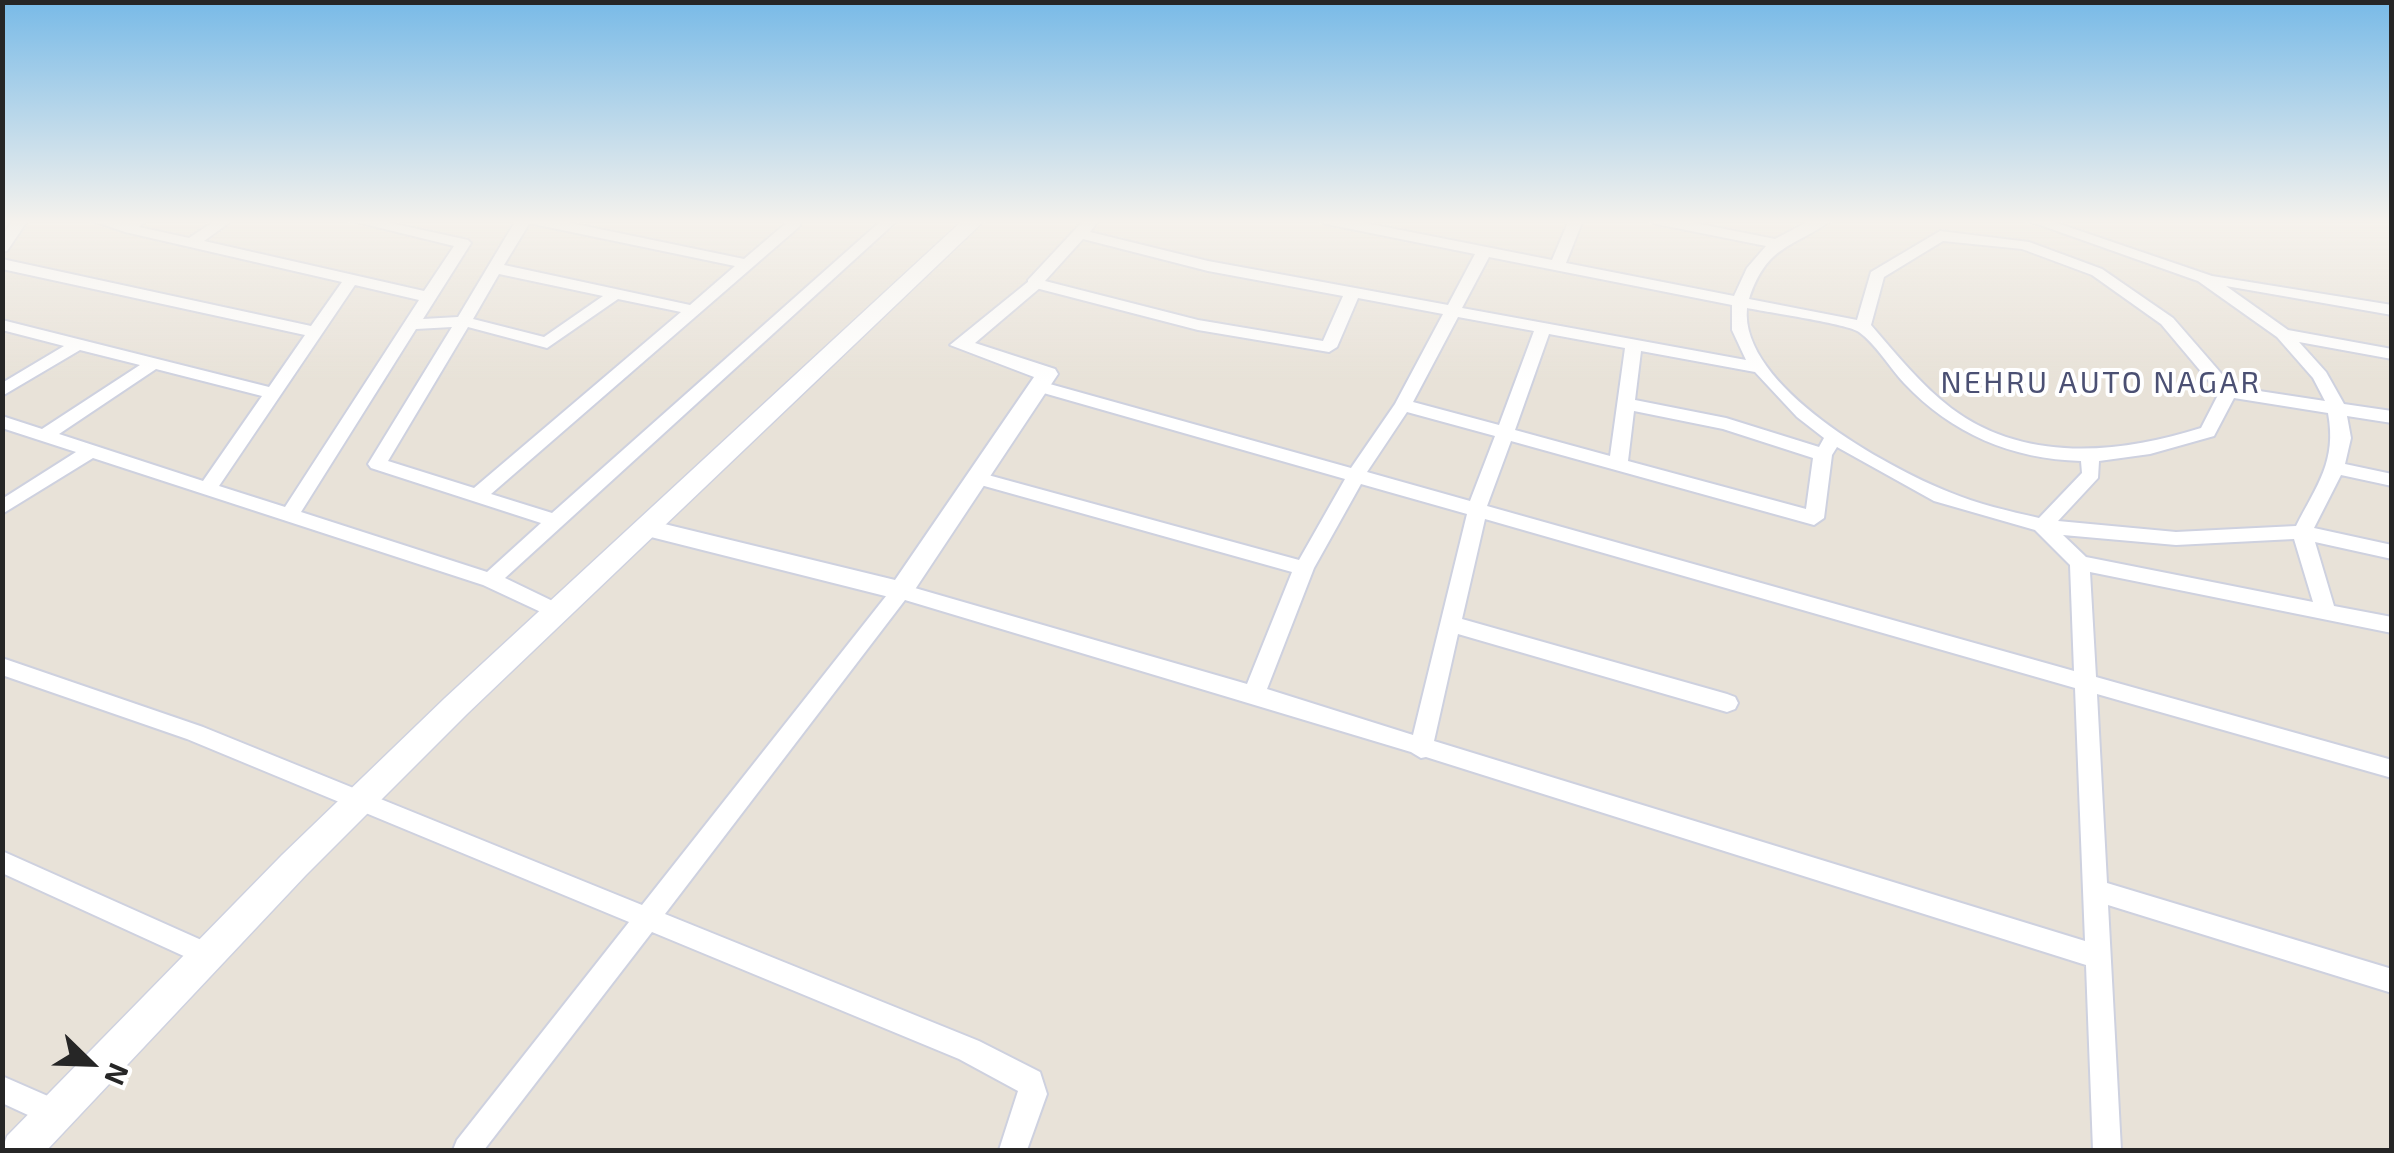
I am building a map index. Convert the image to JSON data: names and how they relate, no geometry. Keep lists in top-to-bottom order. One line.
{"districts":["NEHRU AUTO NAGAR"],"north":"bottom right"}
